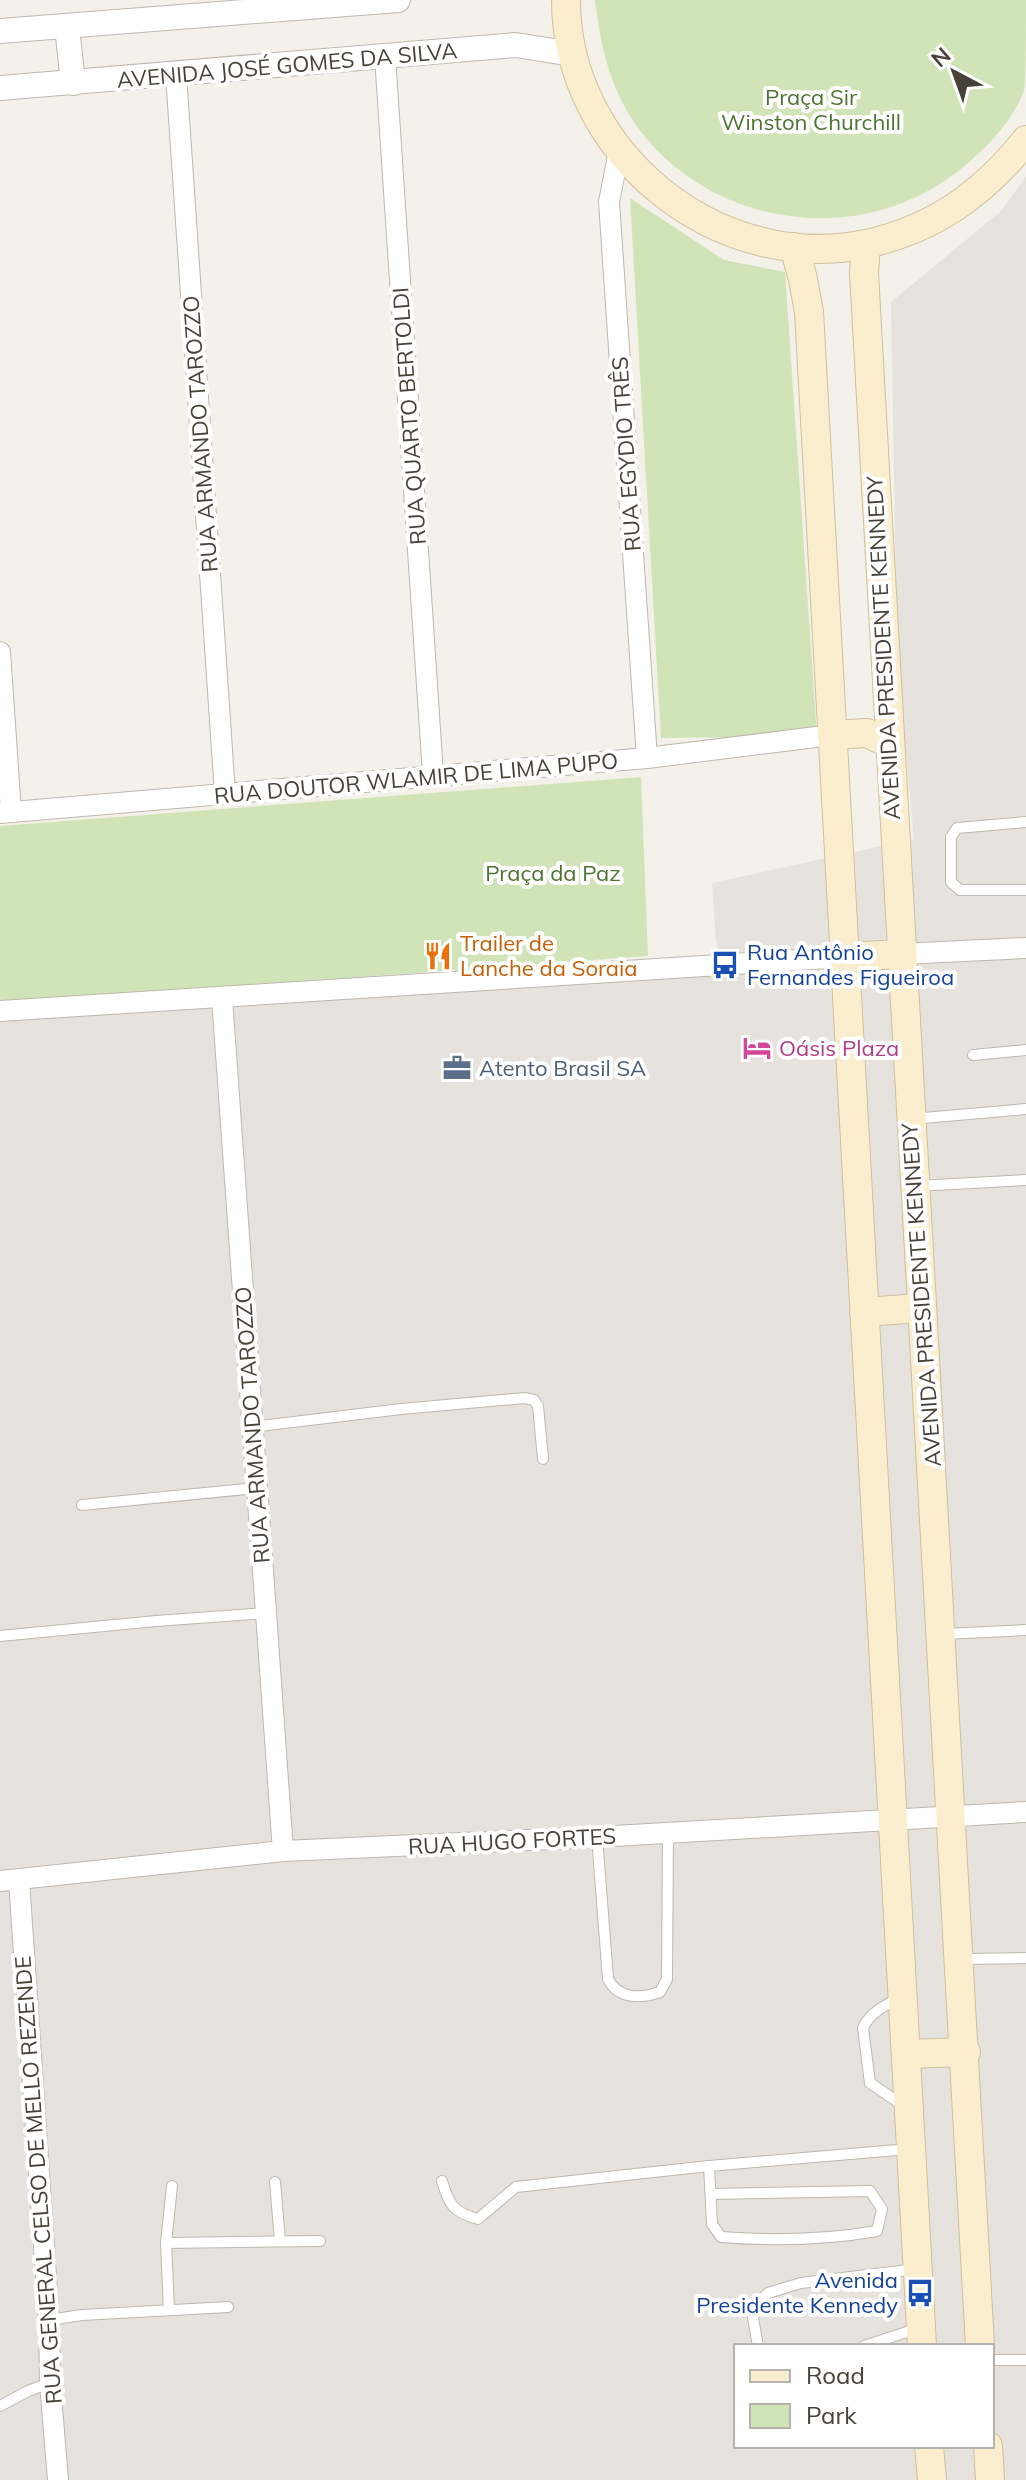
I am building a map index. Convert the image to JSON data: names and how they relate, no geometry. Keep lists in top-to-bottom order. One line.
{"streets":{"main road":["AVENIDA PRESIDENTE KENNEDY"],"street":["AVENIDA JOSÉ GOMES DA SILVA","RUA QUARTO BERTOLDI","RUA ARMANDO TAROZZO","RUA EGYDIO TRÊS","RUA DOUTOR WLAMIR DE LIMA PUPO","RUA HUGO FORTES","RUA GENERAL CELSO DE MELLO REZENDE"]},"crossings":[["AVENIDA JOSÉ GOMES DA SILVA","RUA QUARTO BERTOLDI"],["AVENIDA JOSÉ GOMES DA SILVA","RUA ARMANDO TAROZZO"],["RUA QUARTO BERTOLDI","RUA DOUTOR WLAMIR DE LIMA PUPO"],["RUA ARMANDO TAROZZO","RUA DOUTOR WLAMIR DE LIMA PUPO"],["RUA ARMANDO TAROZZO","RUA HUGO FORTES"],["RUA EGYDIO TRÊS","RUA DOUTOR WLAMIR DE LIMA PUPO"],["AVENIDA PRESIDENTE KENNEDY","RUA HUGO FORTES"],["RUA HUGO FORTES","RUA GENERAL CELSO DE MELLO REZENDE"]],"parks":["Praça Sir Winston Churchill","Praça da Paz"],"places":{"restaurant":["Trailer de Lanche da Soraia"],"bus stop":["Rua Antônio Fernandes Figueiroa","Avenida Presidente Kennedy"],"hotel":["Oásis Plaza"],"office":["Atento Brasil SA"]},"legend":["Road","Park"],"north":"top left"}
